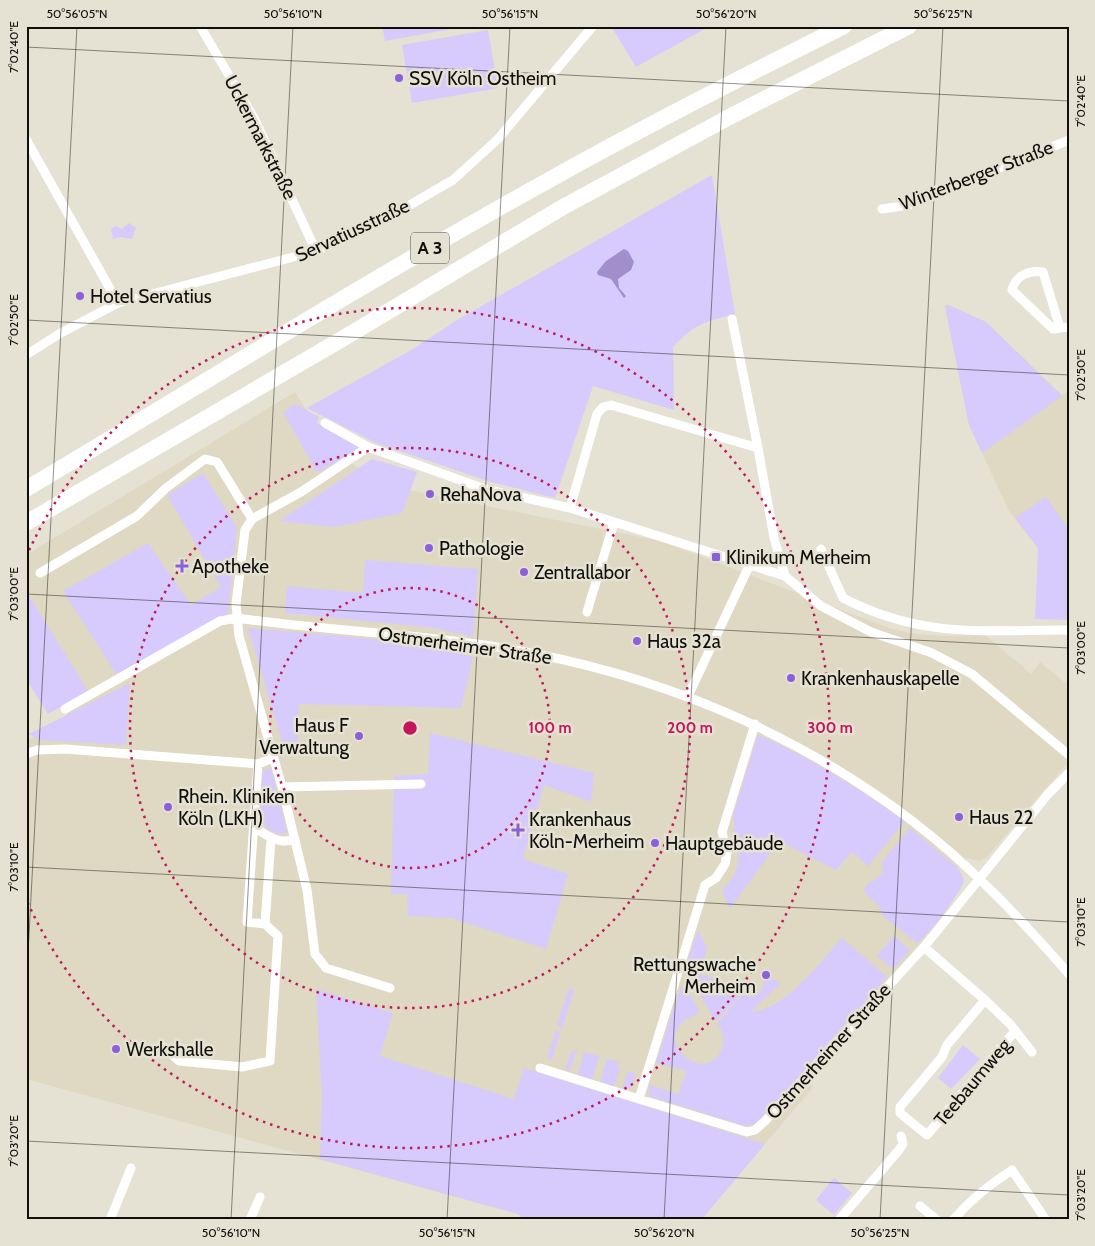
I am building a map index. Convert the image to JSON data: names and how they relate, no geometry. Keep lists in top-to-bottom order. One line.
{"streets":{"highway":["A 3"],"street":["Uckermarkstraße","Winterberger Straße","Servatiusstraße","Ostmerheimer Straße","Teebaumweg"]},"crossings":[["Uckermarkstraße","Servatiusstraße"],["Ostmerheimer Straße","Teebaumweg"]],"places":{"other":["SSV Köln Ostheim","Hotel Servatius","RehaNova","Pathologie","Zentrallabor","Haus 32a","Krankenhauskapelle","Haus F Verwaltung","Rhein. Kliniken Köln (LKH)","Haus 22","Hauptgebäude","Rettungswache Merheim","Werkshalle"],"transit":["Klinikum Merheim"],"health":["Apotheke","Krankenhaus Köln-Merheim"]},"coordinates":["50°56'05\"N","50°56'10\"N","50°56'15\"N","50°56'20\"N","50°56'25\"N","7°02'40\"E","7°02'50\"E","7°03'00\"E","7°03'10\"E","7°03'20\"E"],"rings":["100 m","200 m","300 m"]}
